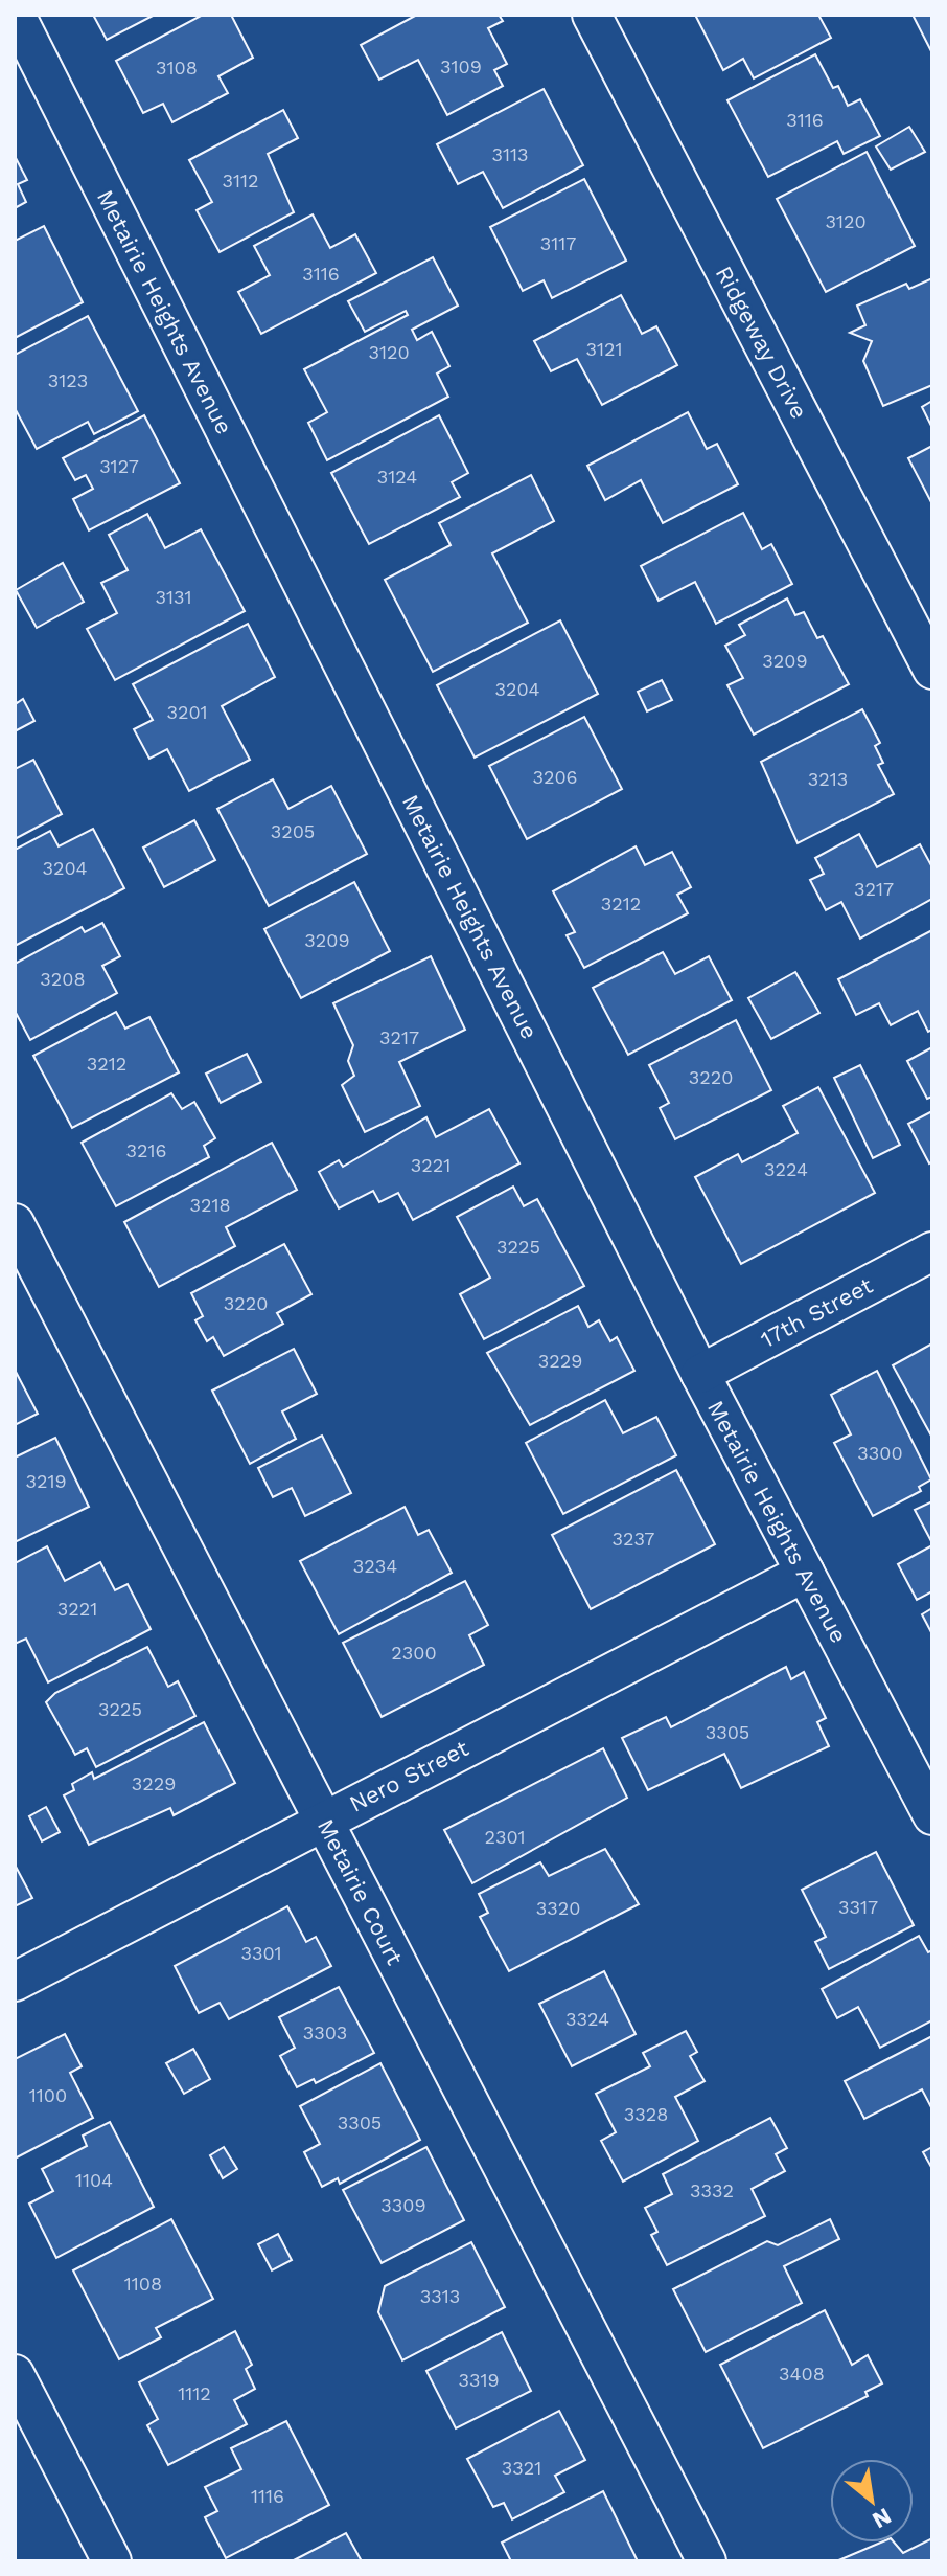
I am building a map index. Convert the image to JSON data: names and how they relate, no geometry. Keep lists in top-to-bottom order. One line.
{"streets":{"street":["Metairie Heights Avenue","Ridgeway Drive","17th Street","Nero Street","Metairie Court"]},"crossings":[["Metairie Heights Avenue","17th Street"],["Metairie Heights Avenue","Nero Street"],["Nero Street","Metairie Court"]],"house_numbers":["3109","3108","3116","3113","3112","3120","3117","3116","3121","3120","3123","3127","3124","3131","3209","3204","3201","3206","3213","3205","3204","3217","3212","3209","3208","3217","3212","3220","3216","3221","3224","3218","3225","3220","3229","3300","3219","3237","3234","3221","2300","3225","3305","3229","2301","3317","3320","3301","3324","3303","1100","3328","3305","1104","3332","3309","1108","3313","3408","3319","1112","3321","1116"],"north":"bottom right"}
